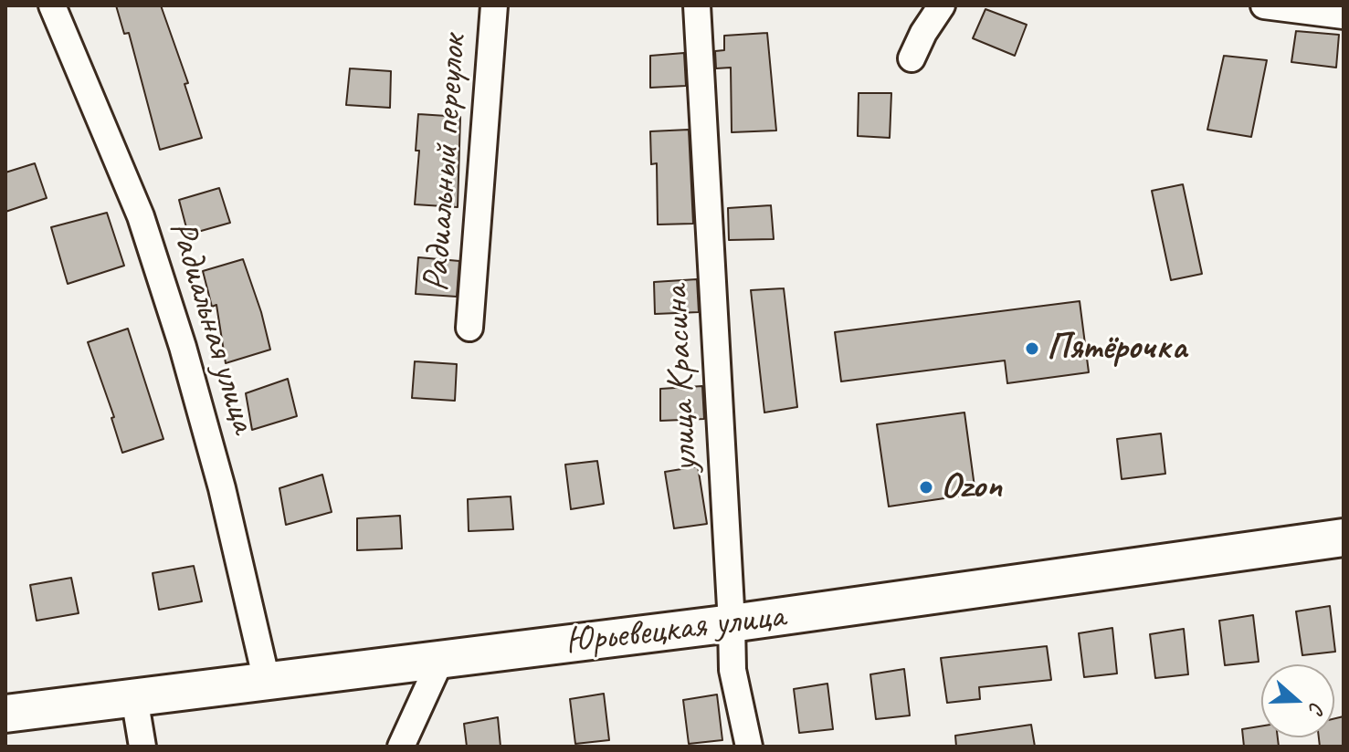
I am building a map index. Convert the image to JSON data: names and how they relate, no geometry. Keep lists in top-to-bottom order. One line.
{"streets":{"main road":["Юрьевецкая улица"],"street":["Радиальный переулок","Радиальная улица","улица Красина"]},"crossings":[["Радиальная улица","Юрьевецкая улица"],["улица Красина","Юрьевецкая улица"]],"places":["Пятёрочка","Ozon"],"north":"right"}
